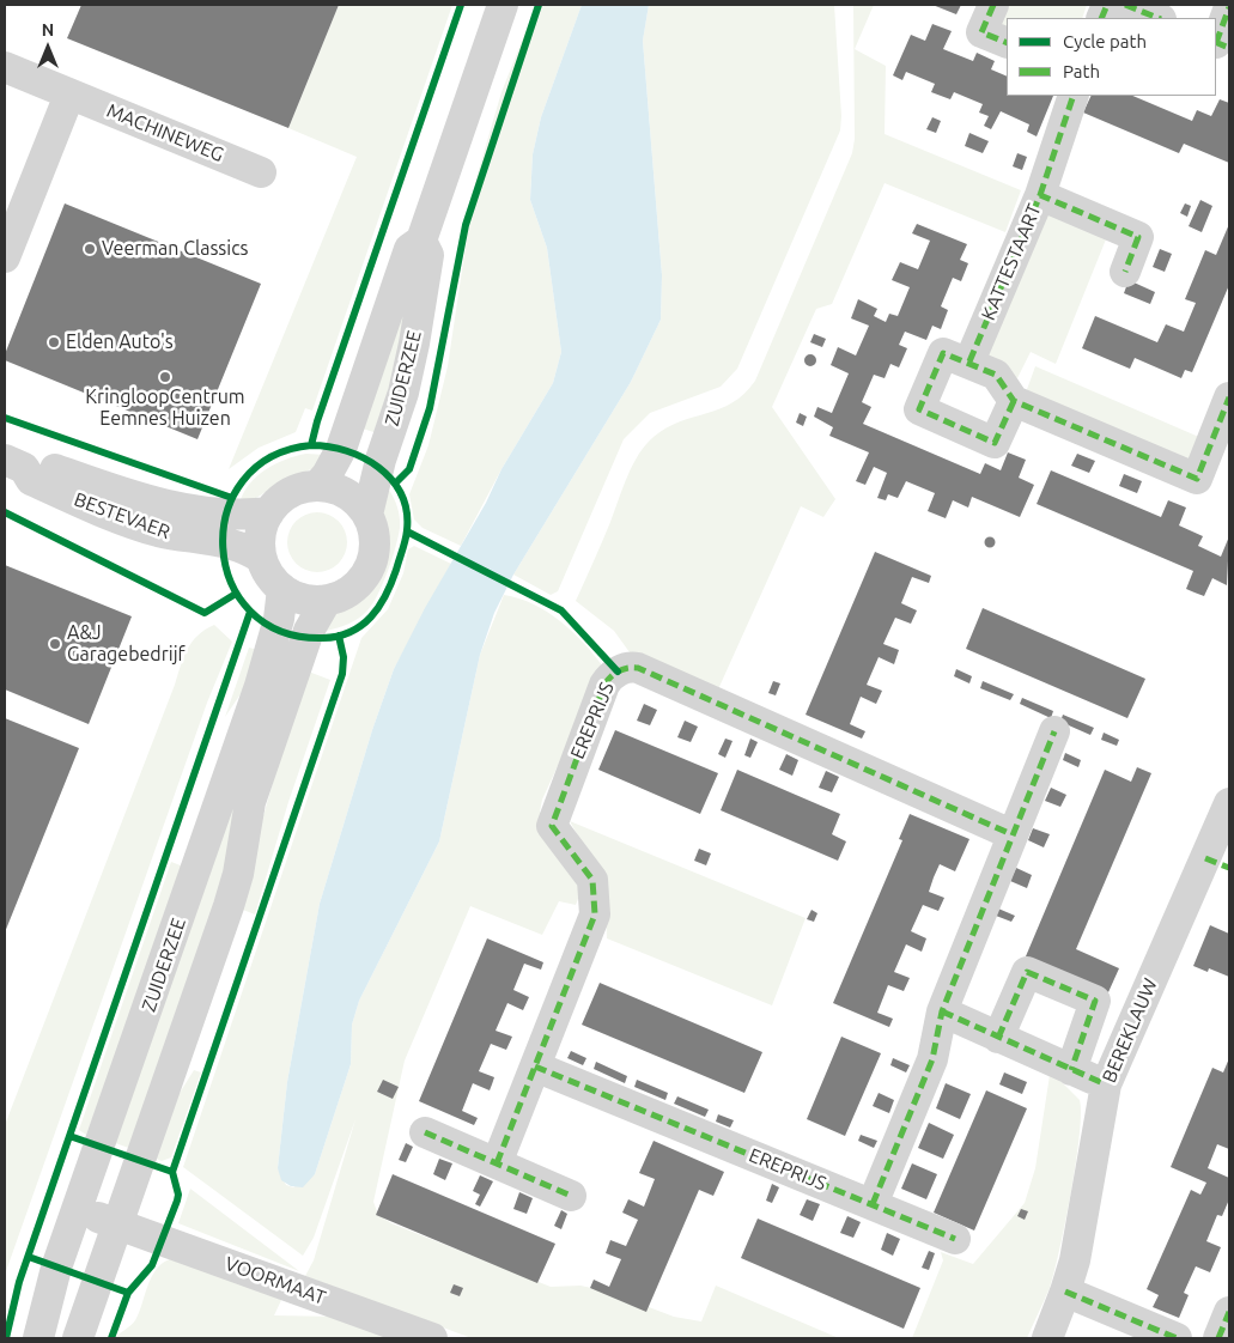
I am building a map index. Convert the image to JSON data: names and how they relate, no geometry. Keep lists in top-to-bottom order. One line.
{"streets":{"street":["MACHINEWEG","KATTESTAART","ZUIDERZEE","BESTEVAER","EREPRIJS","BEREKLAUW","VOORMAAT"]},"crossings":[["ZUIDERZEE","BESTEVAER"],["ZUIDERZEE","VOORMAAT"]],"places":["Veerman Classics","Elden Auto's","KringloopCentrum Eemnes Huizen","A&J Garagebedrijf"],"legend":["Cycle path","Path"],"north":"top"}
